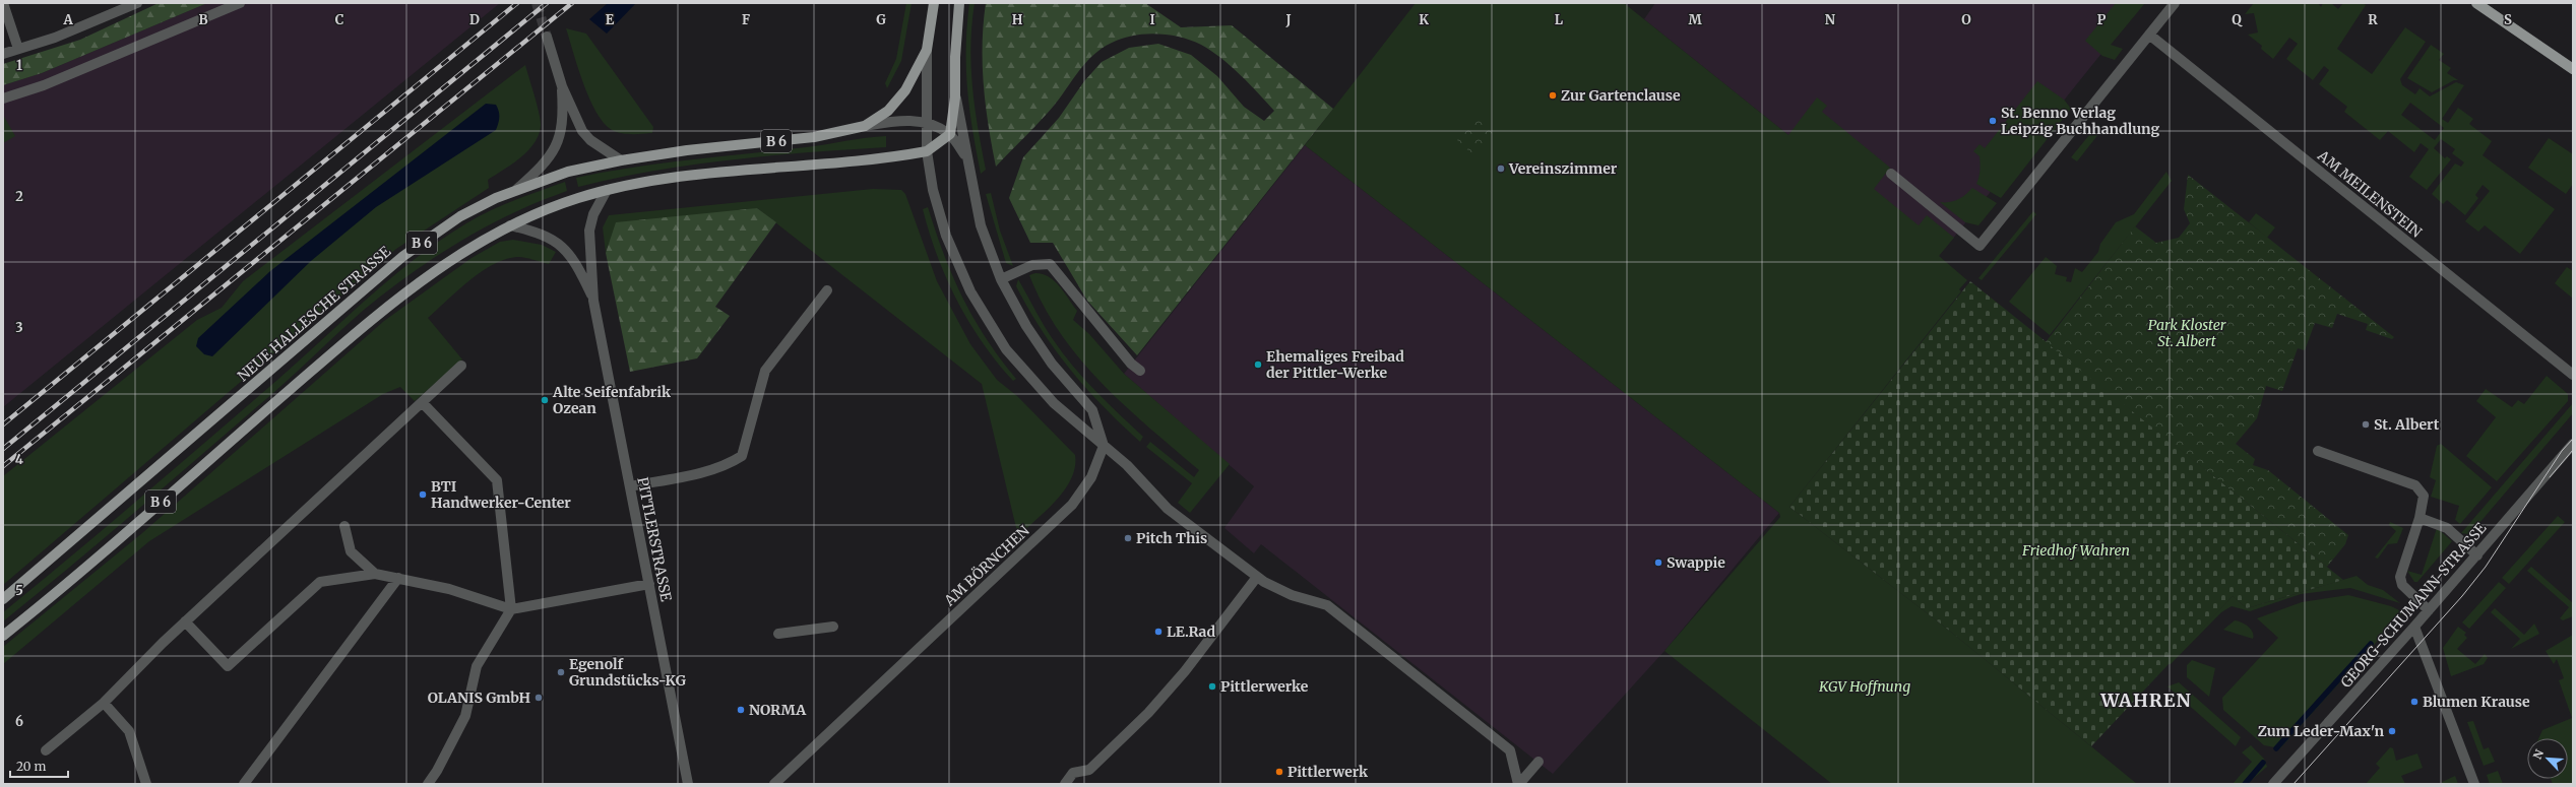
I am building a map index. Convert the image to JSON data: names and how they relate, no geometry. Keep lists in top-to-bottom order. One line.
{"streets":{"main road":["B 6","NEUE HALLESCHE STRASSE"],"street":["AM MEILENSTEIN","PITTLERSTRASSE","AM BÖRNCHEN","GEORG-SCHUMANN-STRASSE"]},"crossings":[["B 6","NEUE HALLESCHE STRASSE"],["B 6","PITTLERSTRASSE"]],"districts":["WAHREN"],"parks":["Park Kloster St. Albert","Friedhof Wahren","KGV Hoffnung"],"places":["Zur Gartenclause","St. Benno Verlag Leipzig Buchhandlung","Vereinszimmer","Ehemaliges Freibad der Pittler-Werke","Alte Seifenfabrik Ozean","St. Albert","BTI Handwerker-Center","Pitch This","Swappie","LE.Rad","Egenolf Grundstücks-KG","Pittlerwerke","OLANIS GmbH","Blumen Krause","NORMA","Zum Leder-Max'n","Pittlerwerk"],"scale_bar":"20 m","north":"top left","grid":{"columns":["A","B","C","D","E","F","G","H","I","J","K","L","M","N","O","P","Q","R","S"],"rows":["1","2","3","4","5","6"]}}
